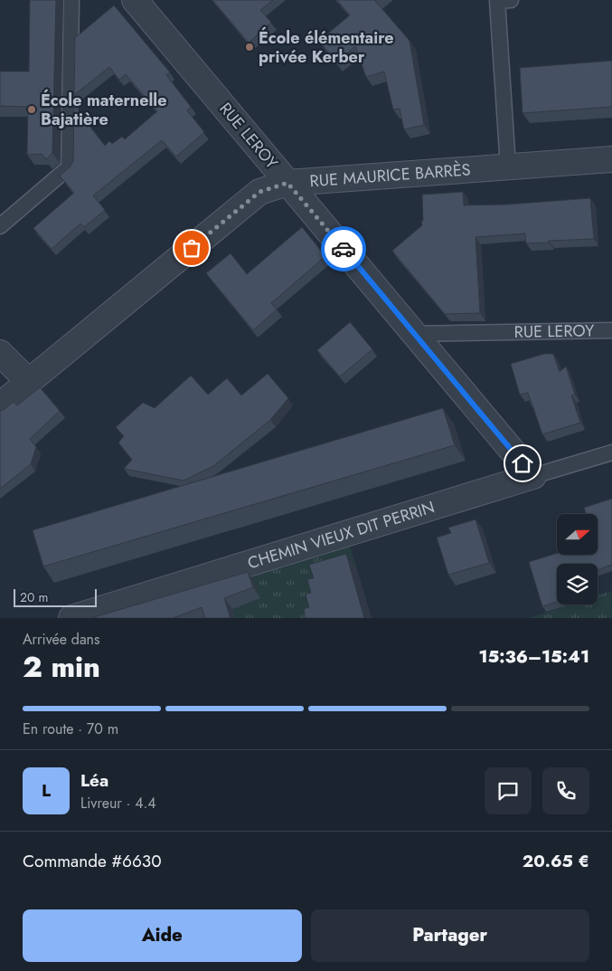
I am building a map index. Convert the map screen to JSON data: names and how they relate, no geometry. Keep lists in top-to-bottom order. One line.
{"streets":{"street":["RUE LEROY","RUE MAURICE BARRÈS","CHEMIN VIEUX DIT PERRIN"]},"crossings":[["RUE LEROY","RUE MAURICE BARRÈS"],["RUE LEROY","CHEMIN VIEUX DIT PERRIN"]],"places":["École élémentaire privée Kerber","École maternelle Bajatière"],"scale_bar":"20 m","north":"right","page":{"scale":"20 m","heading":["2 min","Arrivée dans","15:36–15:41"],"panel":["Léa","Livreur · 4.4","Commande #6630","20.65 €"],"bar":"En route · 70 m","round":"L","buttons":["Aide","Partager"]}}
